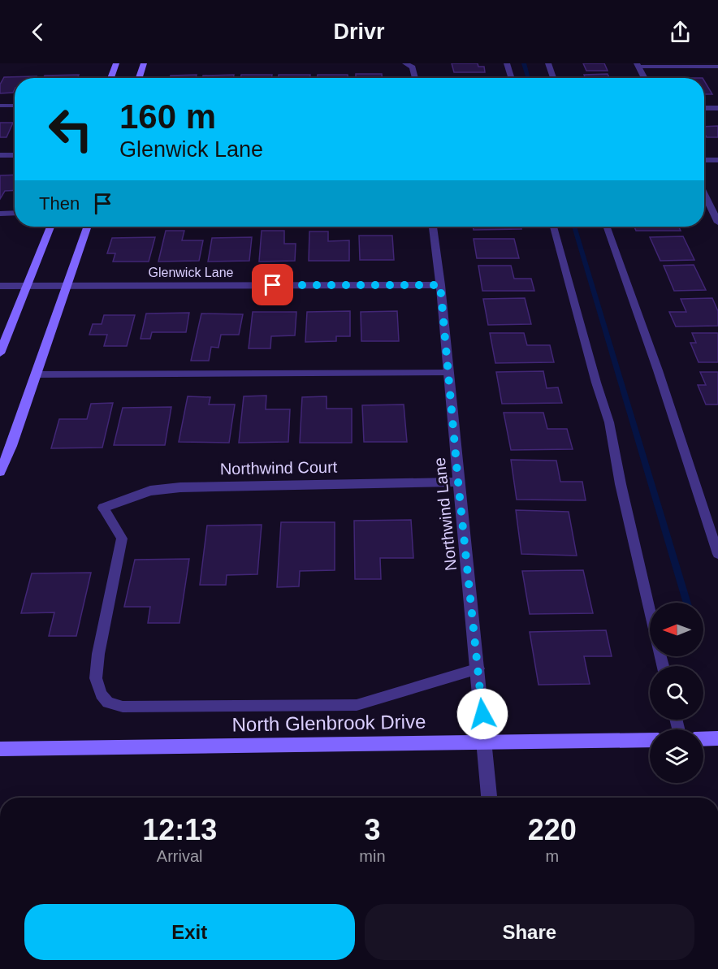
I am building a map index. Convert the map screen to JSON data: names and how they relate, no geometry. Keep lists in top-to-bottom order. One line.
{"streets":{"main road":["North Glenbrook Drive"],"street":["Glenwick Lane","Northwind Court","Northwind Lane"]},"crossings":[["Glenwick Lane","Northwind Lane"],["Northwind Court","Northwind Lane"],["Northwind Lane","North Glenbrook Drive"]],"north":"left","page":{"header":"Drivr","turn":["160 m","Glenwick Lane"],"then":"Then","eta":["12:13","Arrival","3","min","220","m"],"buttons":["Exit","Share"]}}
